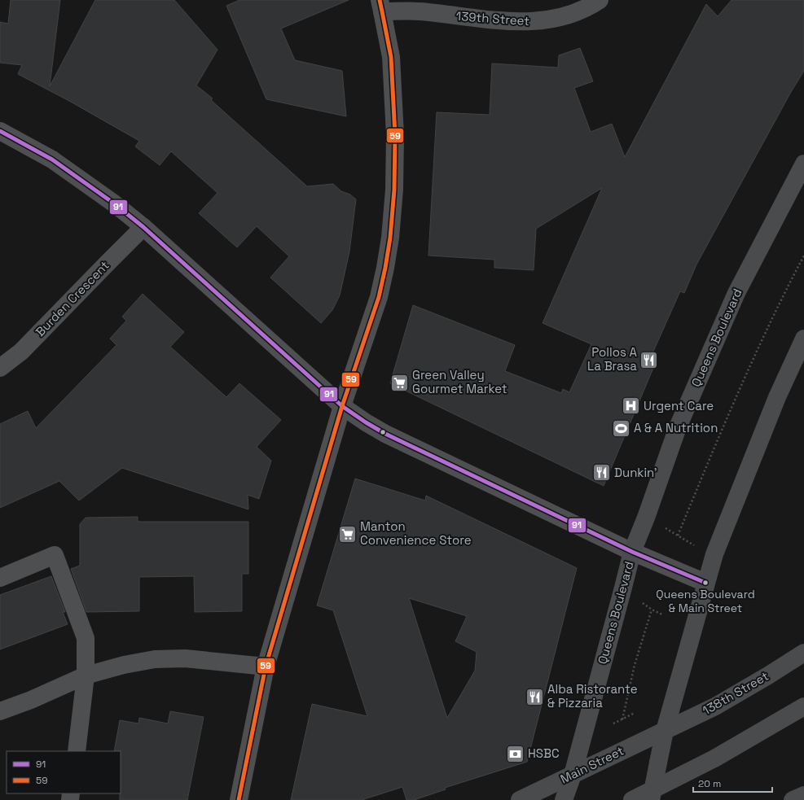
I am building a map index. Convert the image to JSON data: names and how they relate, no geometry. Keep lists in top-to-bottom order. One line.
{"streets":{"main road":["Queens Boulevard","138th Street","Main Street"],"street":["139th Street","Burden Crescent"]},"crossings":[["Queens Boulevard","Main Street"],["138th Street","Main Street"]],"places":{"restaurant":["Pollos A La Brasa","Dunkin'","Alba Ristorante & Pizzaria"],"supermarket":["Green Valley Gourmet Market","Manton Convenience Store"],"hospital":["Urgent Care"],"sports":["A & A Nutrition"],"other":["Queens Boulevard & Main Street"],"bank":["HSBC"]},"lines":["transit line 59","transit line 91"],"legend":["91","59"],"scale_bar":"20 m"}
